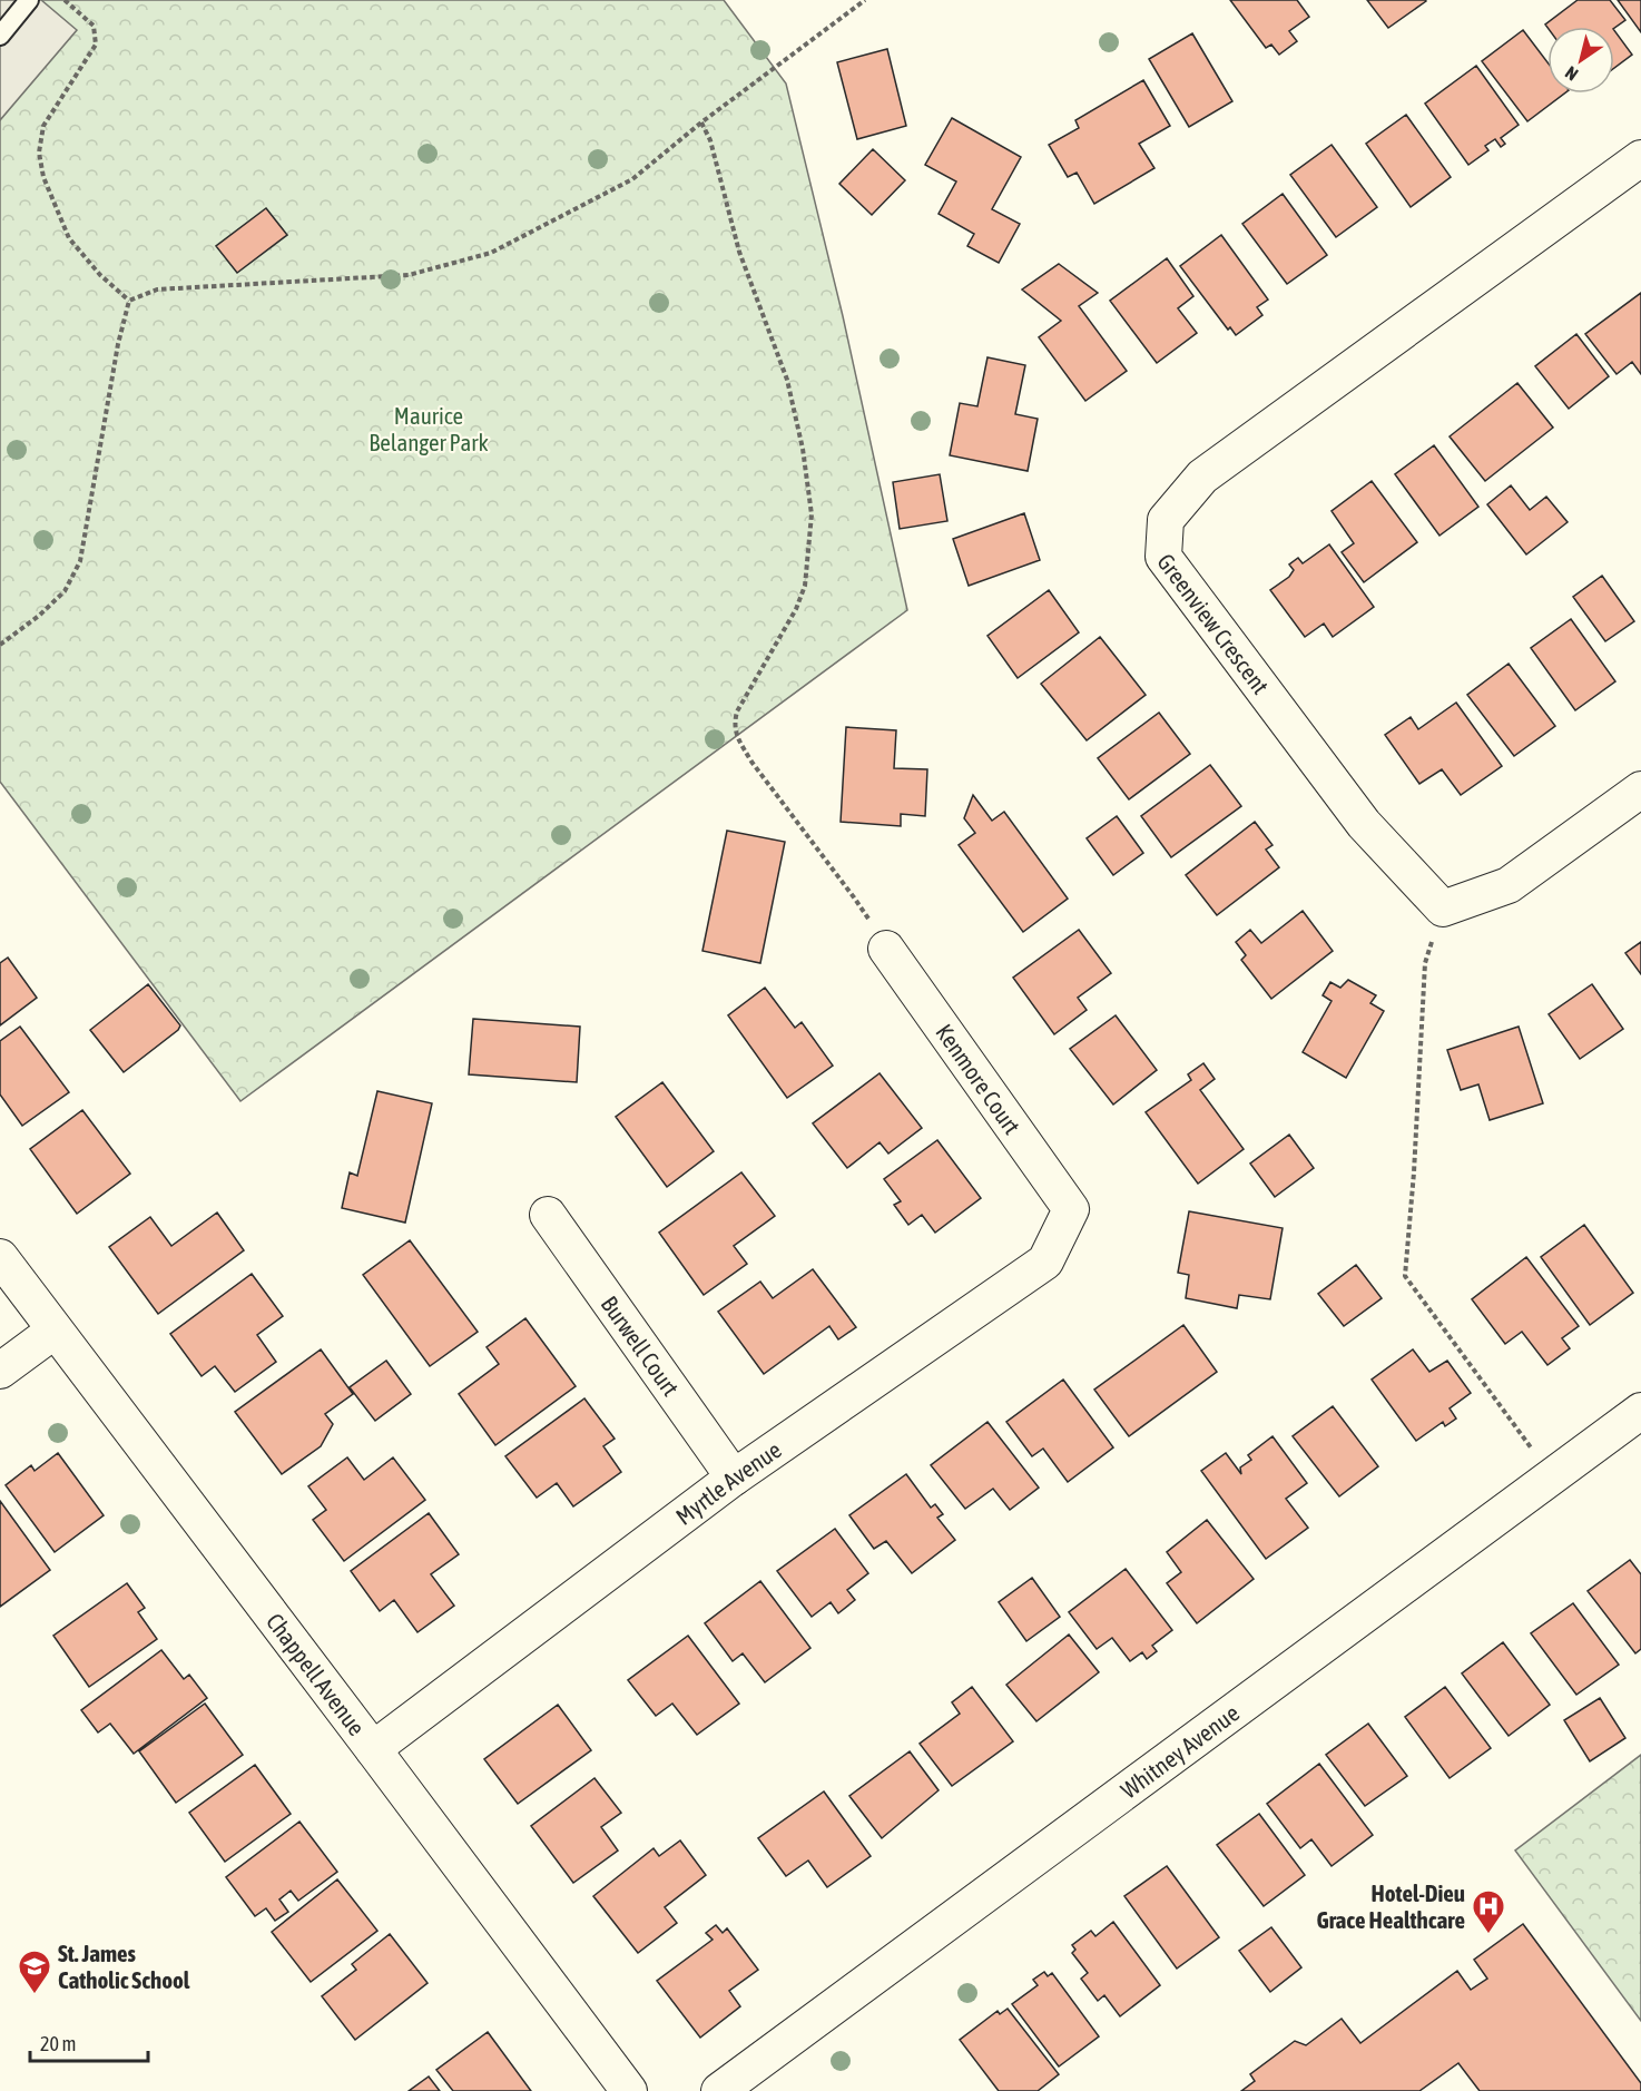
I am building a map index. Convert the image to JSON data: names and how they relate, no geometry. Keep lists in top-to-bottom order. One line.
{"streets":{"street":["Greenview Crescent","Kenmore Court","Burwell Court","Myrtle Avenue","Chappell Avenue","Whitney Avenue"]},"crossings":[["Kenmore Court","Myrtle Avenue"],["Burwell Court","Myrtle Avenue"],["Myrtle Avenue","Chappell Avenue"]],"parks":["Maurice Belanger Park"],"places":{"hospital":["Hotel-Dieu Grace Healthcare"],"school or university":["St. James Catholic School"]},"scale_bar":"20 m","north":"bottom left"}
